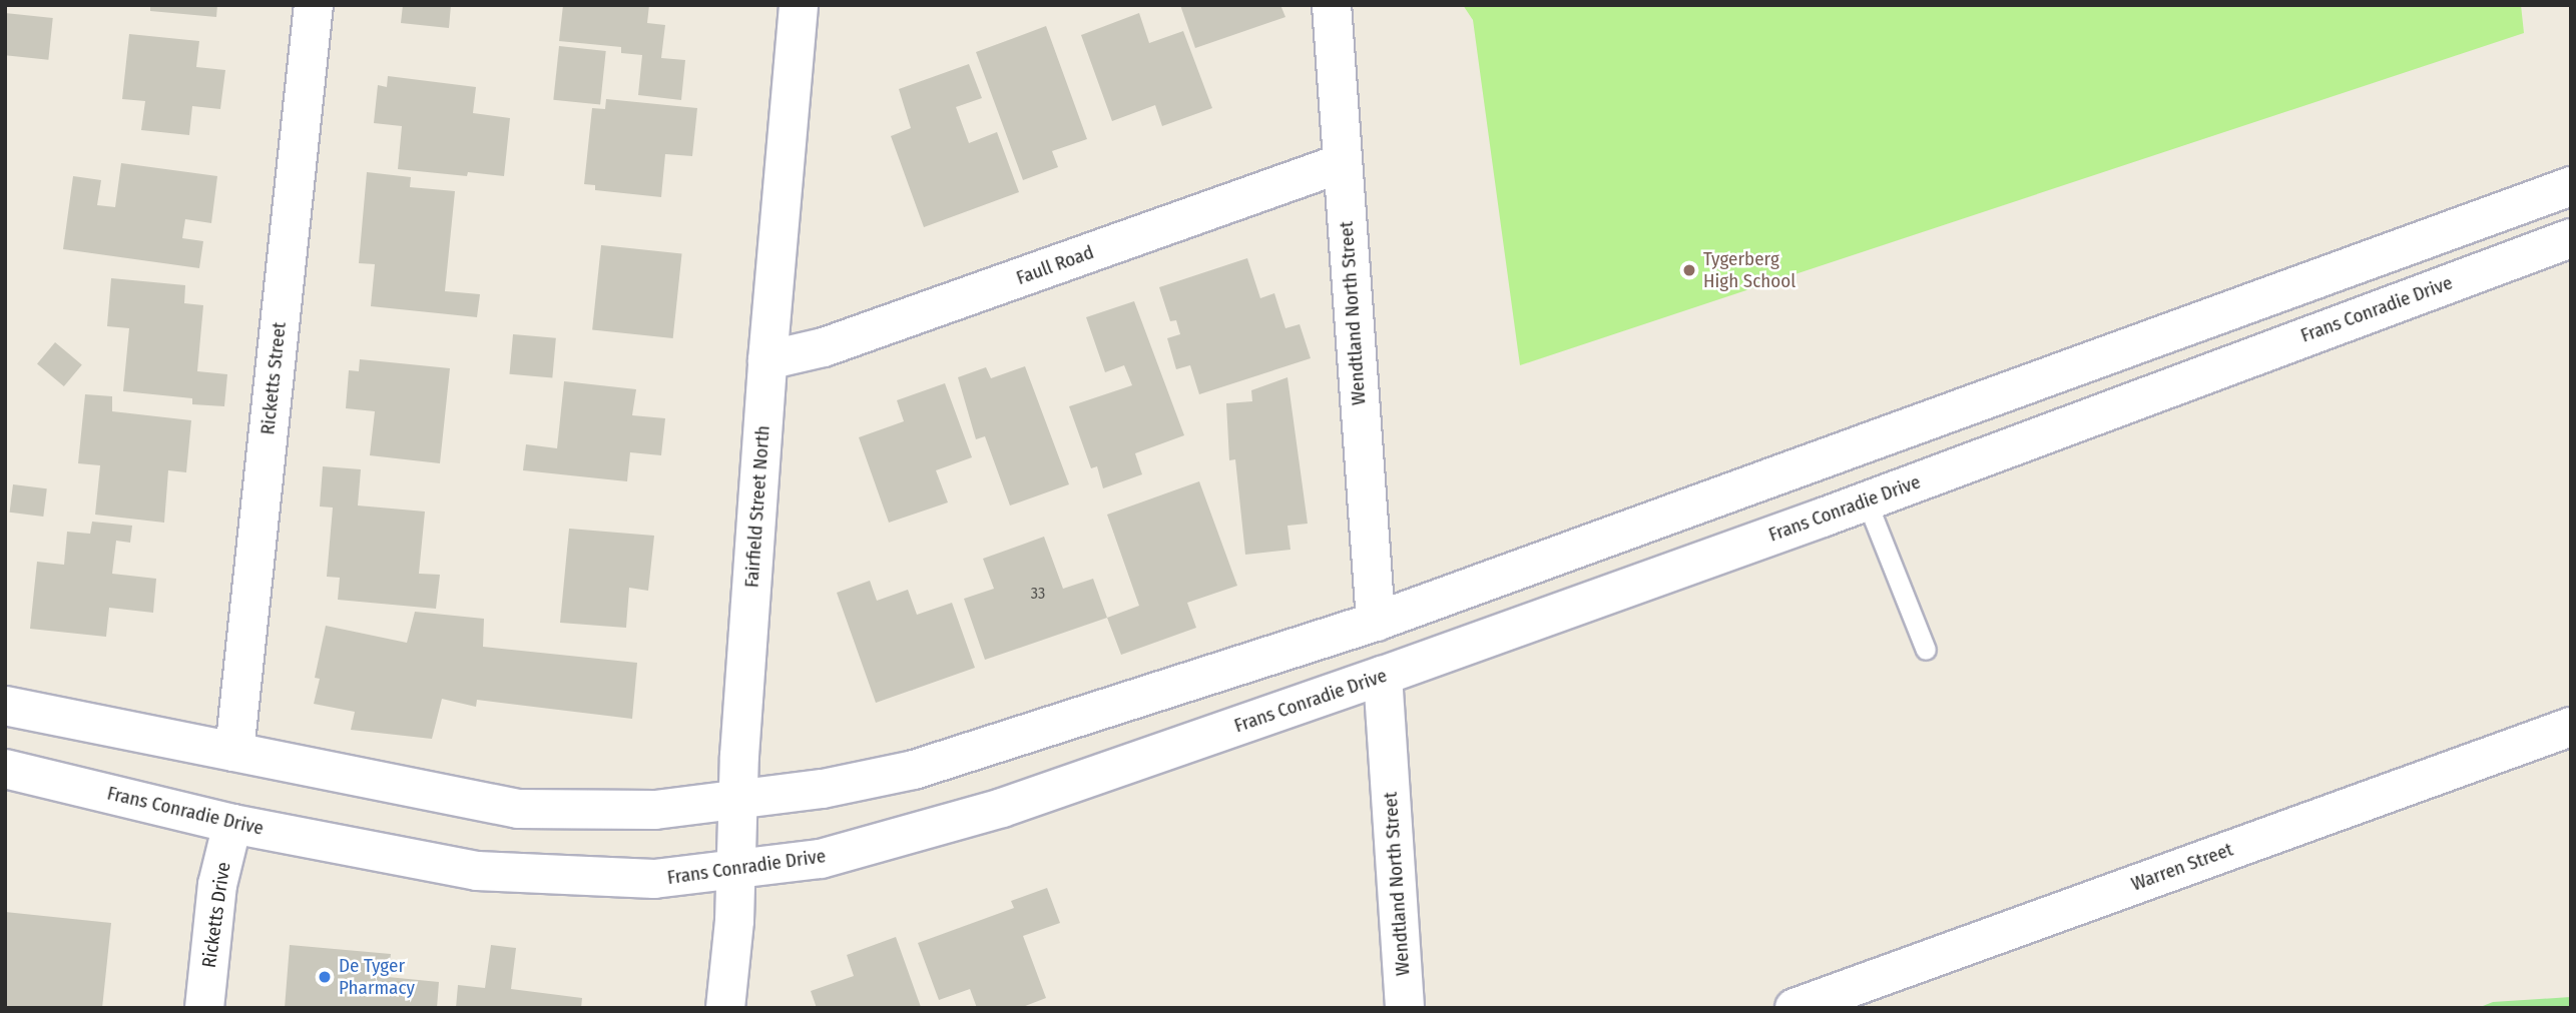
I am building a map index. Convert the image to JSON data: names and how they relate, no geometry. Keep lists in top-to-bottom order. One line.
{"streets":{"main road":["Faull Road","Frans Conradie Drive","Wendtland North Street","Ricketts Street","Fairfield Street North","Warren Street","Ricketts Drive"]},"crossings":[["Faull Road","Wendtland North Street"],["Faull Road","Fairfield Street North"],["Frans Conradie Drive","Wendtland North Street"],["Frans Conradie Drive","Fairfield Street North"],["Frans Conradie Drive","Ricketts Drive"]],"places":["Tygerberg High School","De Tyger Pharmacy"],"house_numbers":["33"]}
